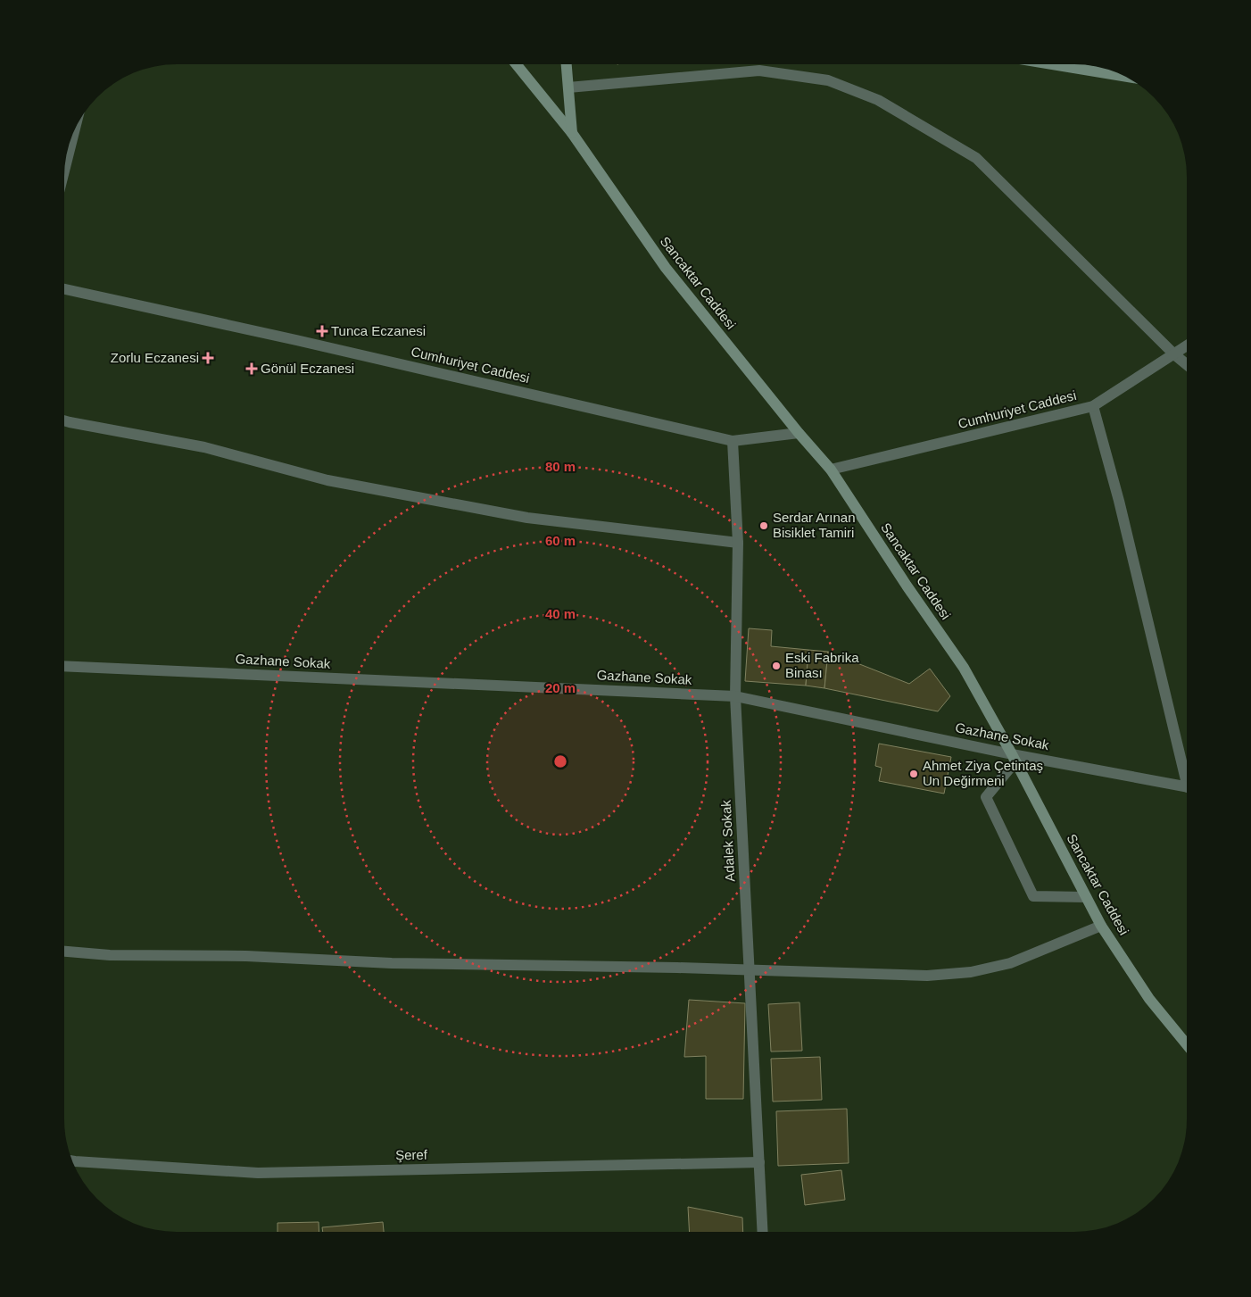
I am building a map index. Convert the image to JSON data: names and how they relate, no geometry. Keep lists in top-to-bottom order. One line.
{"streets":{"main road":["Sancaktar Caddesi"],"street":["Cumhuriyet Caddesi","Gazhane Sokak","Adalek Sokak","Şeref"]},"crossings":[["Sancaktar Caddesi","Cumhuriyet Caddesi"],["Sancaktar Caddesi","Gazhane Sokak"],["Cumhuriyet Caddesi","Adalek Sokak"],["Gazhane Sokak","Adalek Sokak"],["Adalek Sokak","Şeref"]],"places":{"health":["Tunca Eczanesi","Zorlu Eczanesi","Gönül Eczanesi"],"other":["Serdar Arınan Bisiklet Tamiri","Eski Fabrika Binası","Ahmet Ziya Çetintaş Un Değirmeni"]},"rings":["80 m","60 m","40 m","20 m"]}
